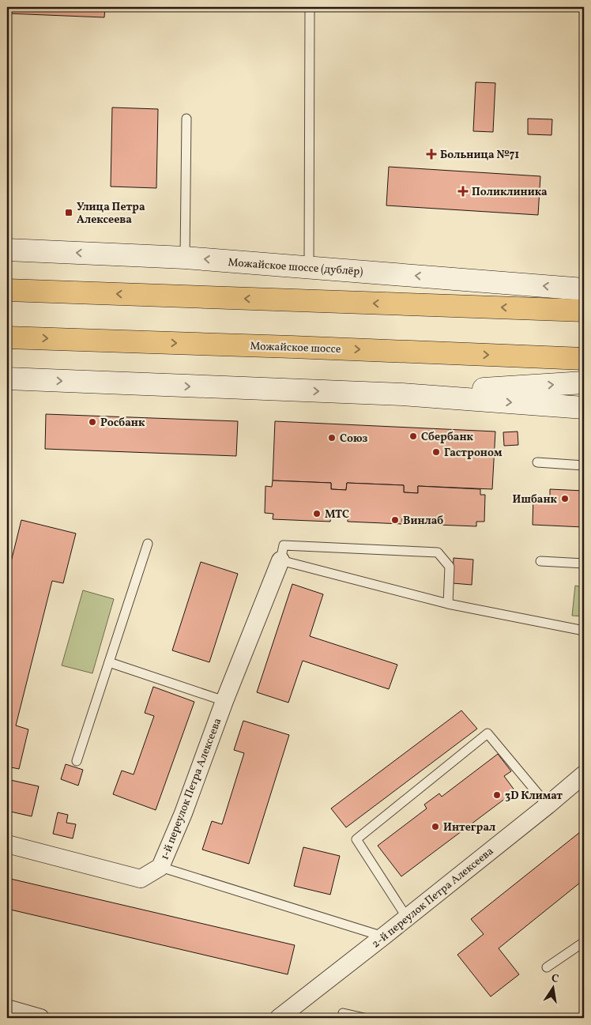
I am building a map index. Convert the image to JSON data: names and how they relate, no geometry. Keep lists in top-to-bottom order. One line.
{"streets":{"main road":["Можайское шоссе (дублёр)","Можайское шоссе"],"street":["1-й переулок Петра Алексеева","2-й переулок Петра Алексеева"]},"places":{"health":["Больница №71","Поликлиника"],"transit":["Улица Петра Алексеева"],"other":["Росбанк","Сбербанк","Союз","Гастроном","Ишбанк","МТС","Винлаб","3D Климат","Интеграл"]},"north":"top"}
